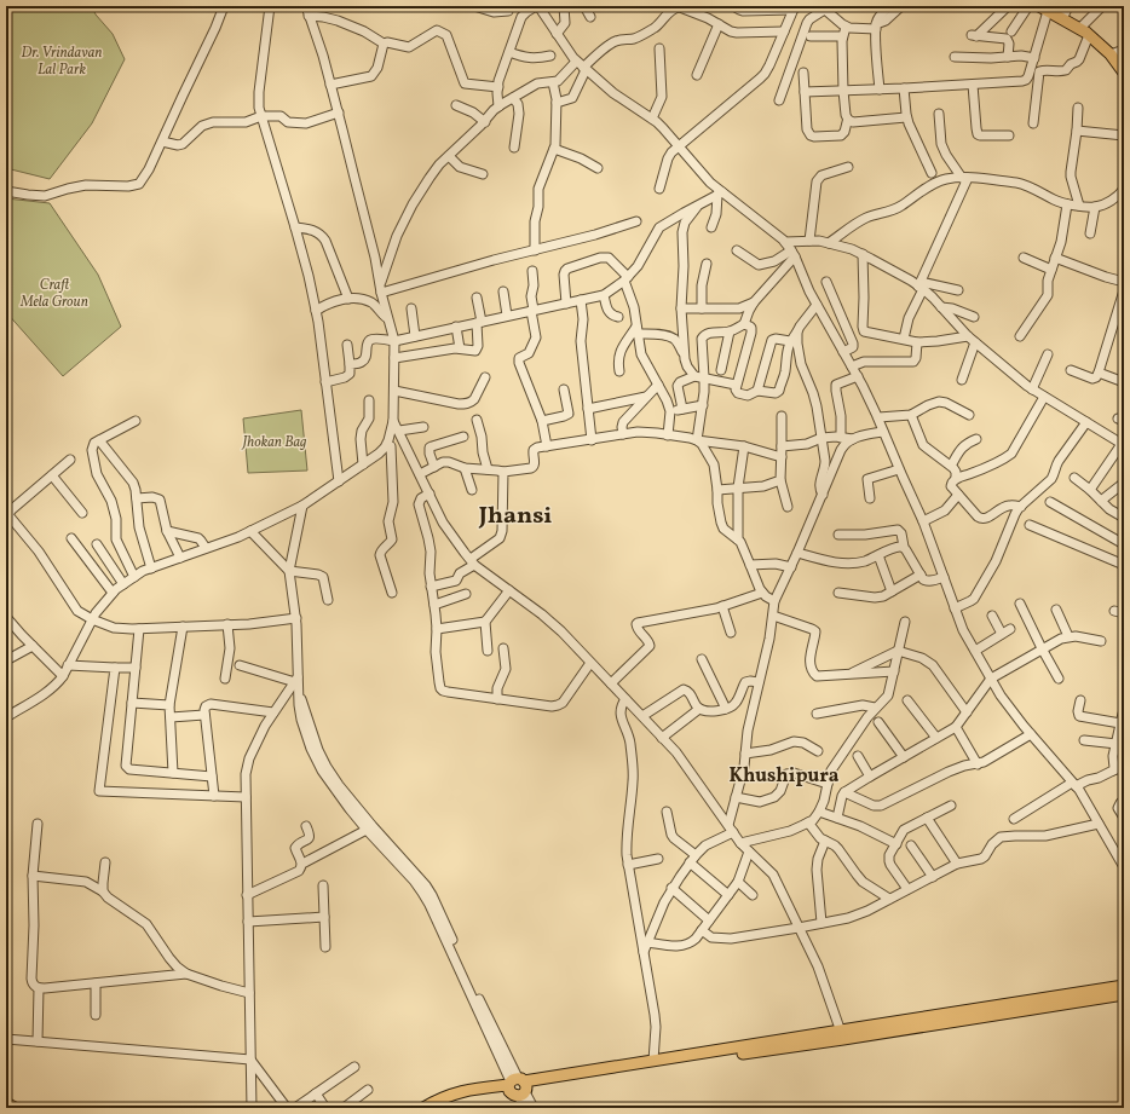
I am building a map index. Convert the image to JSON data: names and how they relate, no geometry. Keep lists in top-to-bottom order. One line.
{"districts":["Jhansi","Khushipura"],"parks":["Dr. Vrindavan Lal Park","Craft Mela Groun","Jhokan Bag"]}
